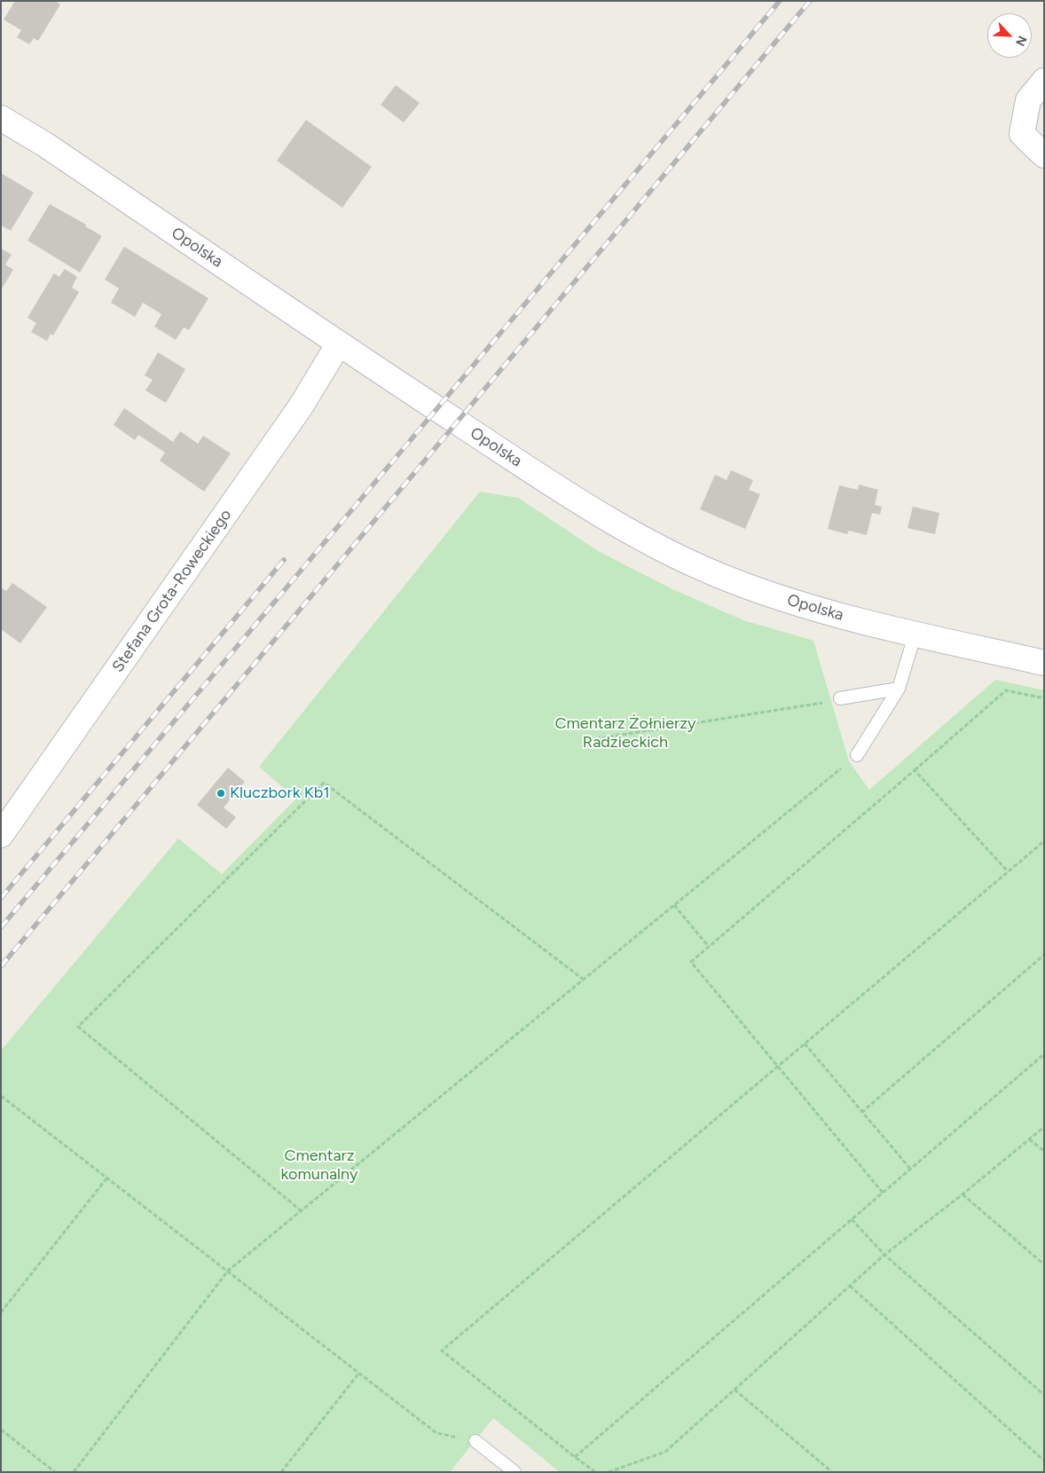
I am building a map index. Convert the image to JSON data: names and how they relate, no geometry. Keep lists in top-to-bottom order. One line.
{"streets":{"main road":["Opolska","Stefana Grota-Roweckiego"]},"crossings":[["Opolska","Stefana Grota-Roweckiego"]],"parks":["Cmentarz Żołnierzy Radzieckich","Cmentarz komunalny"],"places":["Kluczbork Kb1"],"north":"bottom right"}
